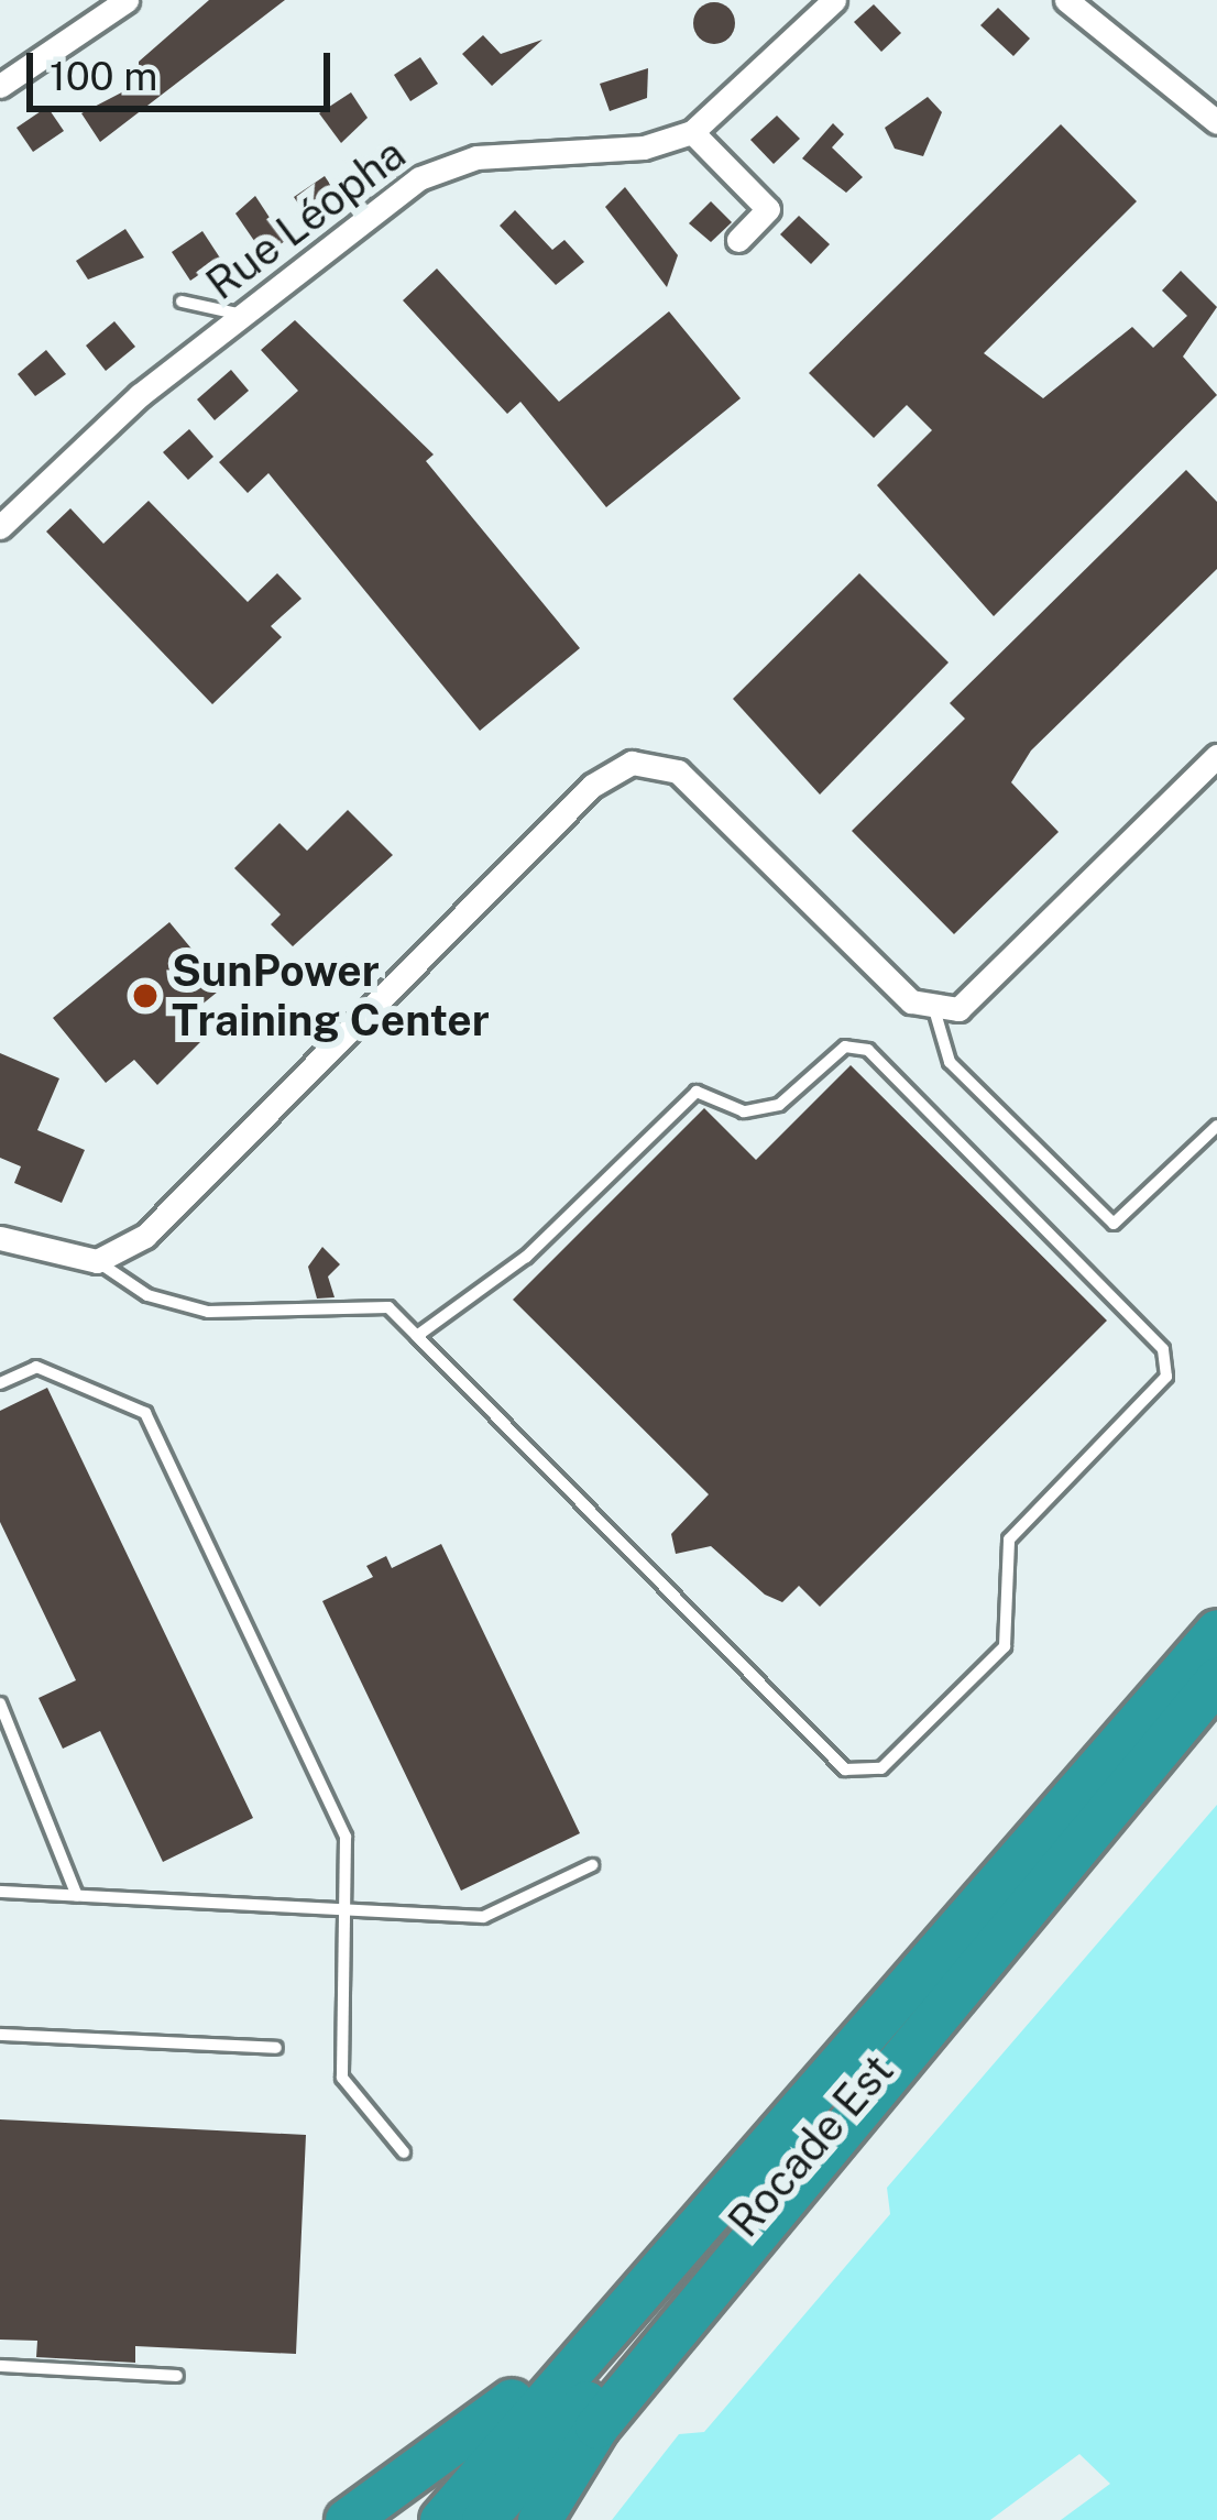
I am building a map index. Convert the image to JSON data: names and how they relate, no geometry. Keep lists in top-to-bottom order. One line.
{"streets":{"highway":["Rocade Est"],"street":["Rue Léopha"]},"places":["SunPower Training Center"],"scale_bar":"100 m"}
